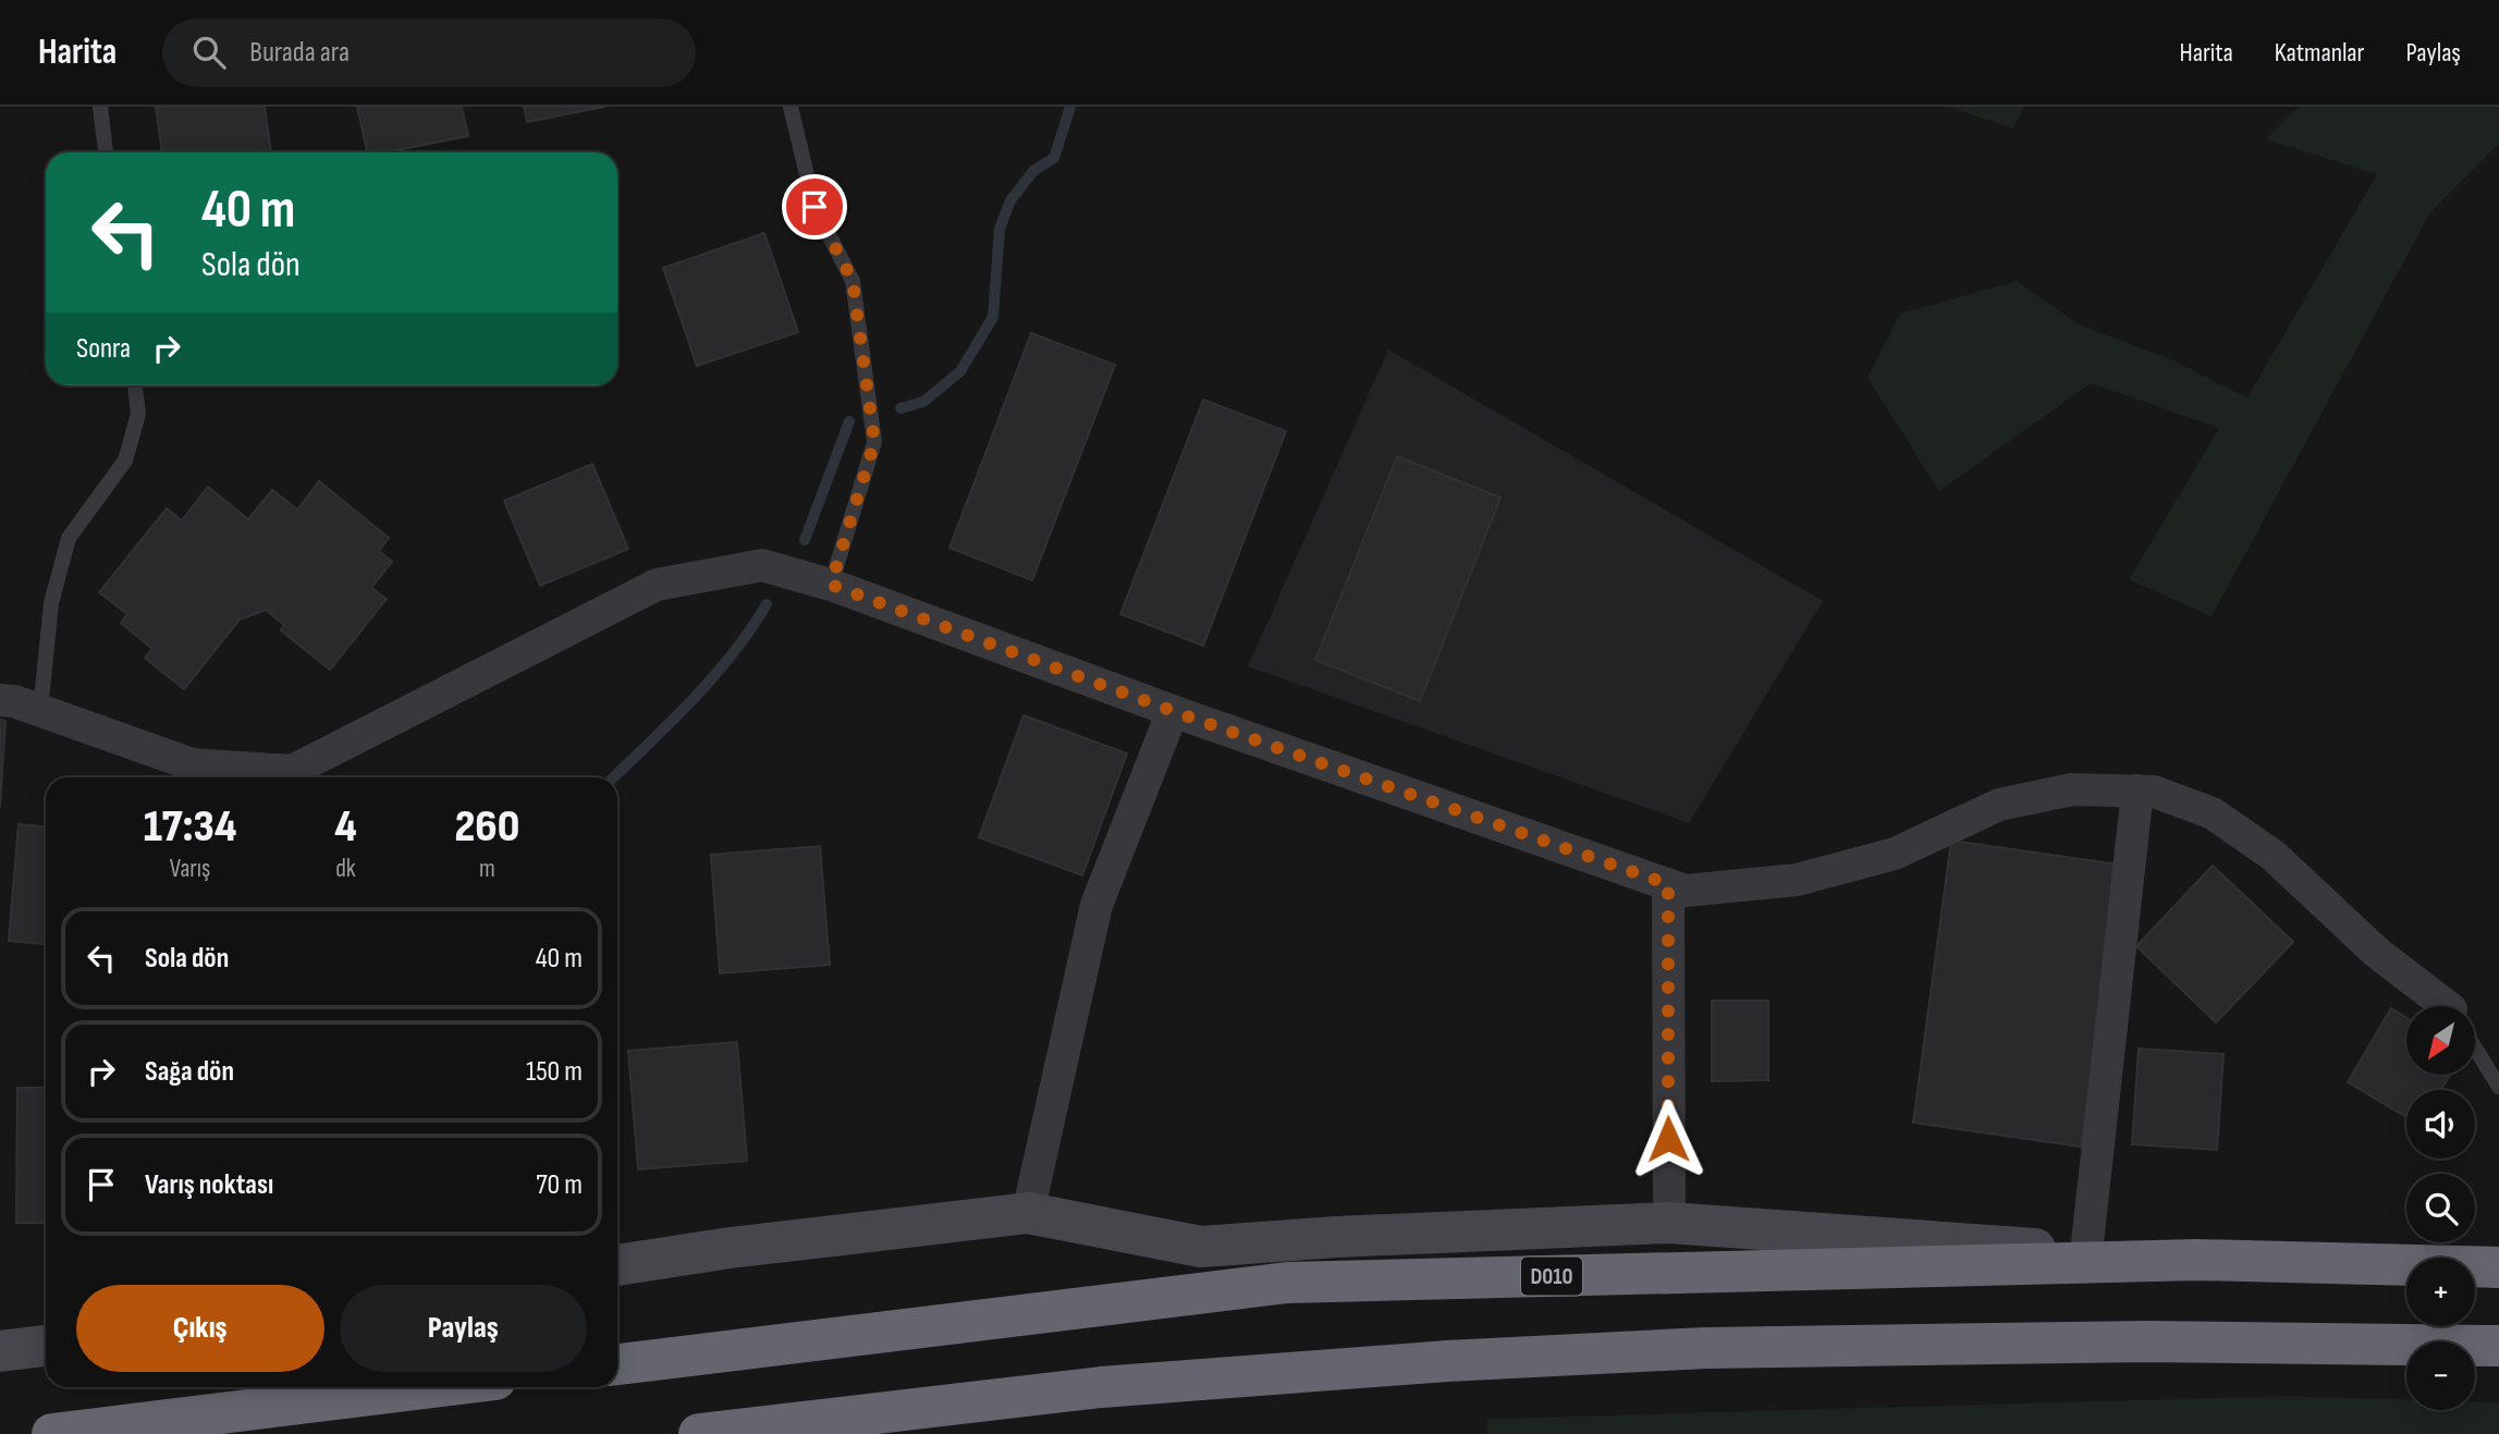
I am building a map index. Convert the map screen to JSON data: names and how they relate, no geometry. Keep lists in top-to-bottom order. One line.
{"streets":{"highway":["D010"]},"north":"bottom left","page":{"header":"Harita","search":"Burada ara","nav":["Harita","Katmanlar","Paylaş"],"turn":["40 m","Sola dön"],"then":"Sonra","eta":["17:34","Varış","4","dk","260","m"],"list":[{"name":"Sola dön","value":"40 m"},{"name":"Sağa dön","value":"150 m"},{"name":"Varış noktası","value":"70 m"}],"map_buttons":["+","−"],"buttons":["Çıkış","Paylaş"]}}
